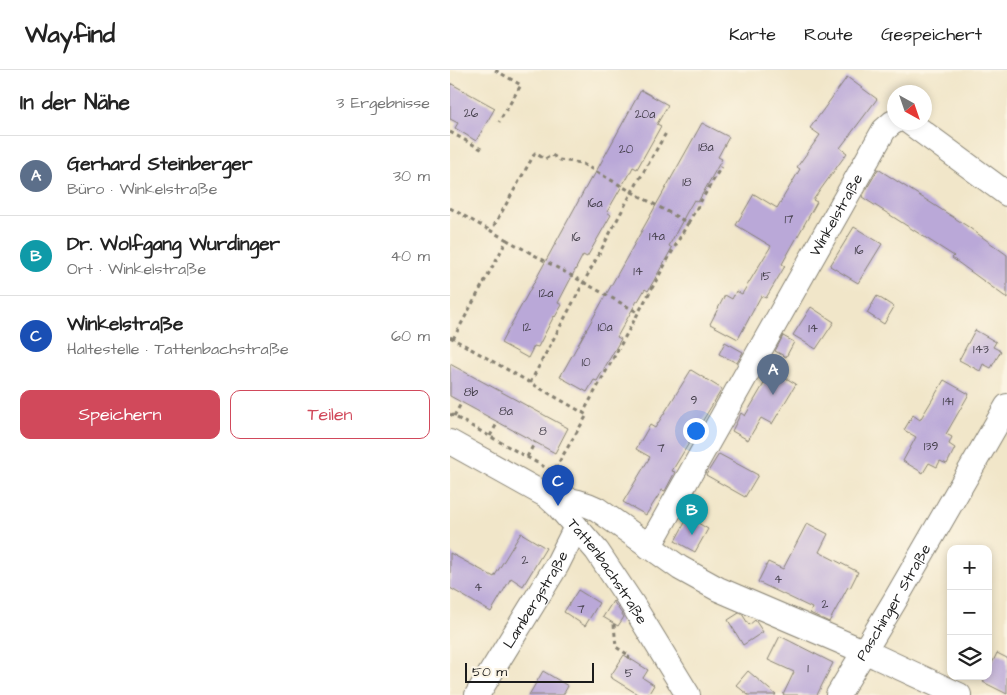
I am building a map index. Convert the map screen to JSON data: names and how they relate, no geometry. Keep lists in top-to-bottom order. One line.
{"streets":{"street":["Winkelstraße","Tattenbachstraße","Lambergstraße","Paschinger Straße"]},"crossings":[["Tattenbachstraße","Lambergstraße"]],"house_numbers":["26","20a","18a","20","18","16a","17","14a","16","16","14","15","12a","12","10a","14","143","10","8b","9","141","8a","8","139","7","2","4","4","2","7","1","5"],"scale_bar":"50 m","north":"bottom right","page":{"header":"Wayfind","nav":["Karte","Route","Gespeichert"],"heading":["In der Nähe","3 Ergebnisse"],"list":[{"mark":"A","name":"Gerhard Steinberger","note":"Büro · Winkelstraße","value":"30 m"},{"mark":"B","name":"Dr. Wolfgang Wurdinger","note":"Ort · Winkelstraße","value":"40 m"},{"mark":"C","name":"Winkelstraße","note":"Haltestelle · Tattenbachstraße","value":"60 m"}],"pins":["A","C","B"],"buttons":["Speichern","Teilen"],"map_buttons":["+","−"],"scale":"50 m"}}
